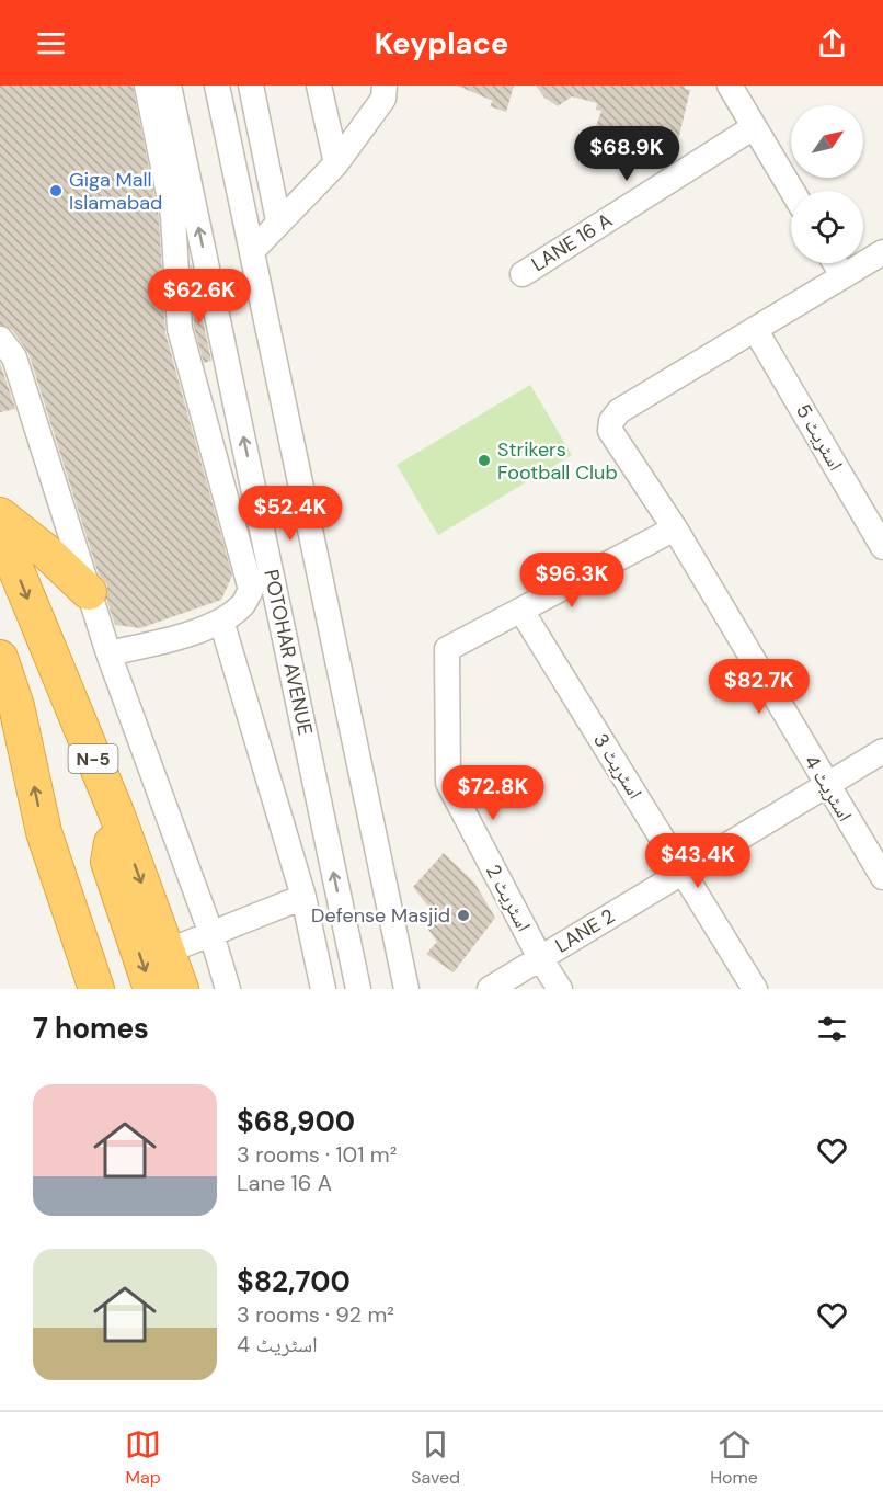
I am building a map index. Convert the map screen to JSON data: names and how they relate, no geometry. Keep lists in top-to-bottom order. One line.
{"streets":{"highway":["N-5"],"street":["LANE 16 A","اسٹریٹ 5","POTOHAR AVENUE","اسٹریٹ 3","اسٹریٹ 4","اسٹریٹ 2","LANE 2"]},"crossings":[["اسٹریٹ 5","اسٹریٹ 4"],["اسٹریٹ 3","اسٹریٹ 2"],["اسٹریٹ 3","LANE 2"],["اسٹریٹ 4","LANE 2"],["اسٹریٹ 2","LANE 2"]],"places":["Giga Mall Islamabad","Strikers Football Club","Defense Masjid"],"north":"top right","page":{"header":"Keyplace","price":["$68.9K","$62.6K","$52.4K","$96.3K","$82.7K","$72.8K","$43.4K"],"heading":"7 homes","list":[{"name":"$68,900","note":"3 rooms · 101 m² · Lane 16 A"},{"name":"$82,700","note":"3 rooms · 92 m² · اسٹریٹ 4"}],"tabs":["Map","Saved","Home"]}}
